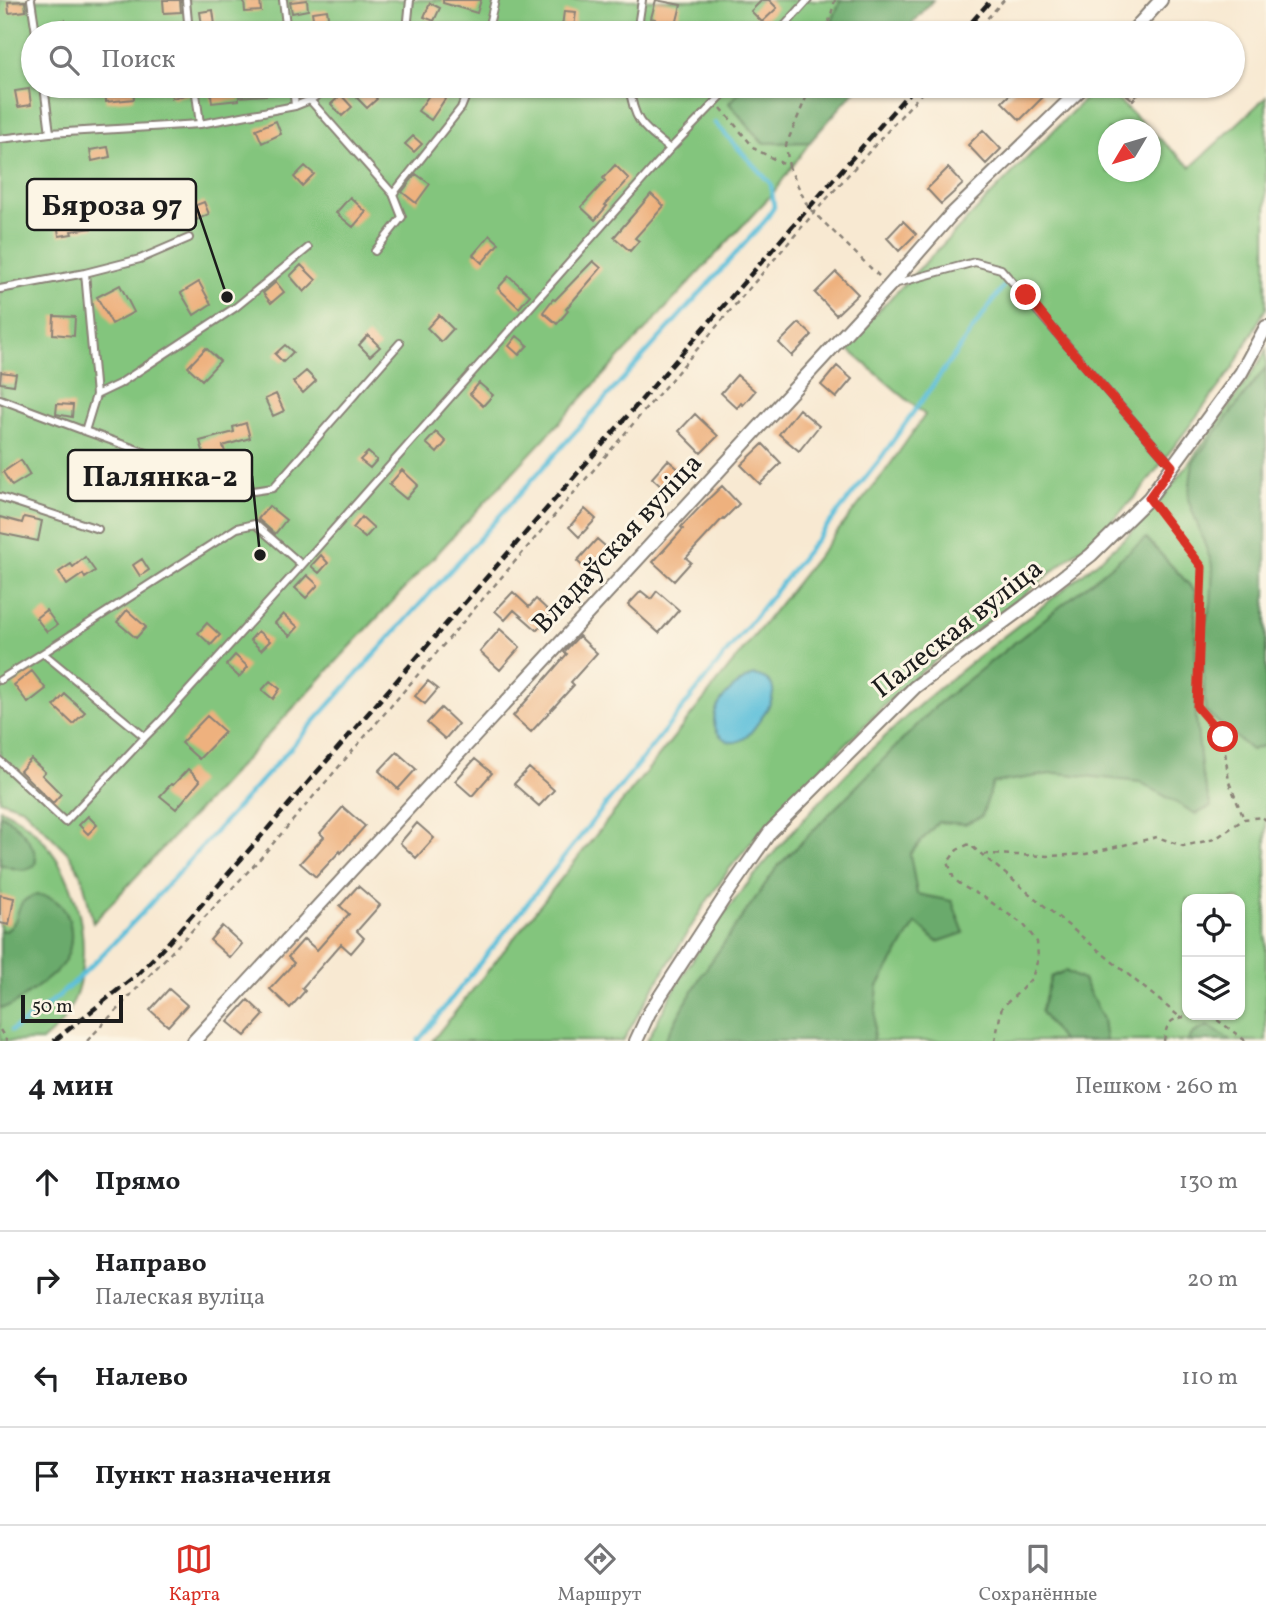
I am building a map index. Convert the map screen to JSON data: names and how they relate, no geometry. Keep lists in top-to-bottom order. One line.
{"streets":{"street":["Владаўская вуліца","Палеская вуліца"]},"places":["Бяроза 97","Палянка-2"],"scale_bar":"50 m","north":"bottom left","page":{"search":"Поиск","scale":"50 m","heading":["4 мин","Пешком · 260 m"],"list":[["Прямо","130 m"],["Направо","Палеская вуліца","20 m"],["Налево","110 m"],"Пункт назначения"],"nav":["Карта","Маршрут","Сохранённые"]}}
